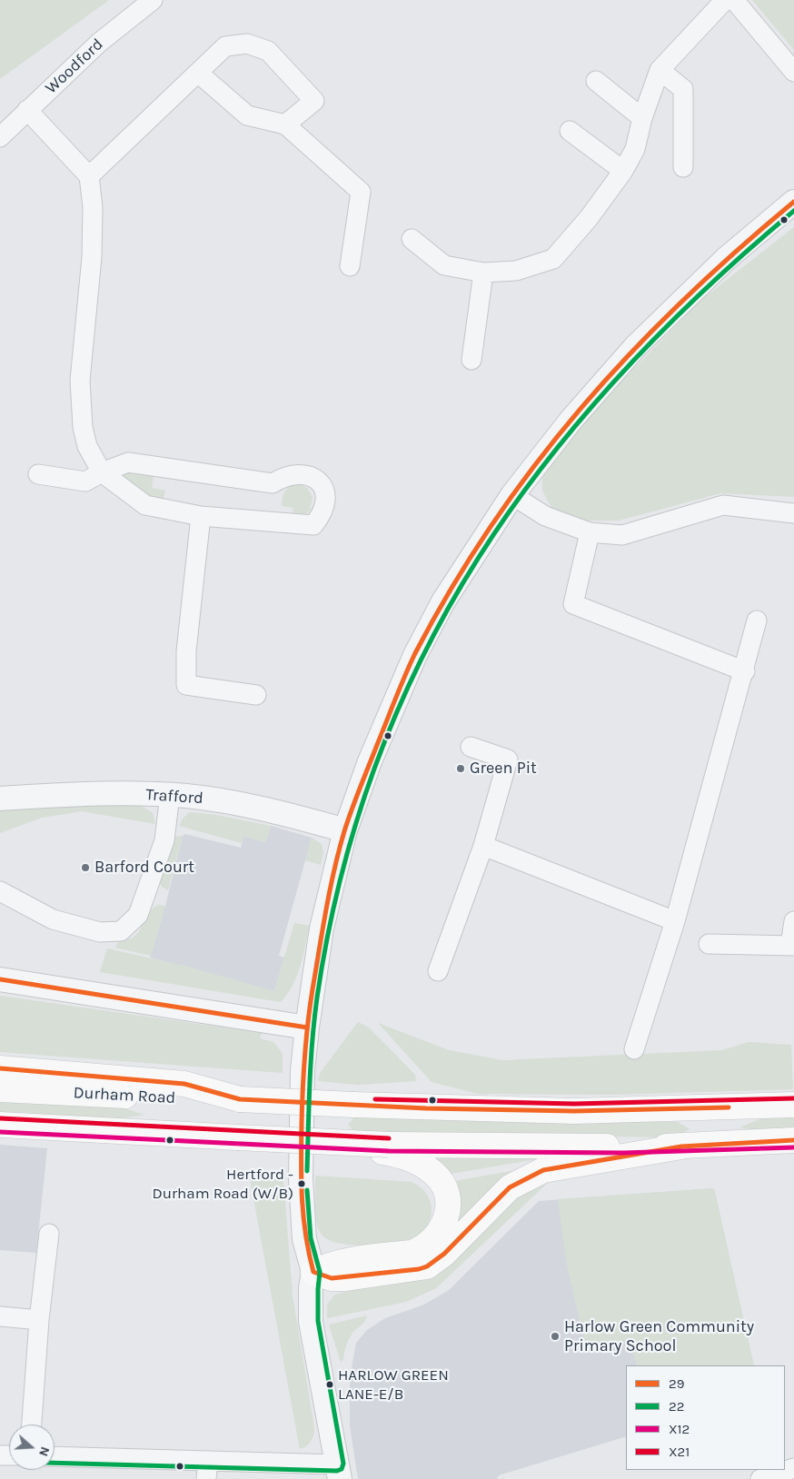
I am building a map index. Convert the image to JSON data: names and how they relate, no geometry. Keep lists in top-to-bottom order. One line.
{"streets":{"main road":["Durham Road"],"street":["Woodford","Trafford"]},"places":["Green Pit","Barford Court","Hertford - Durham Road (W/B)","Harlow Green Community Primary School","HARLOW GREEN LANE-E/B"],"lines":["transit line 29","transit line 22","transit line X21","transit line X12"],"legend":["29","22","X12","X21"],"north":"right"}
